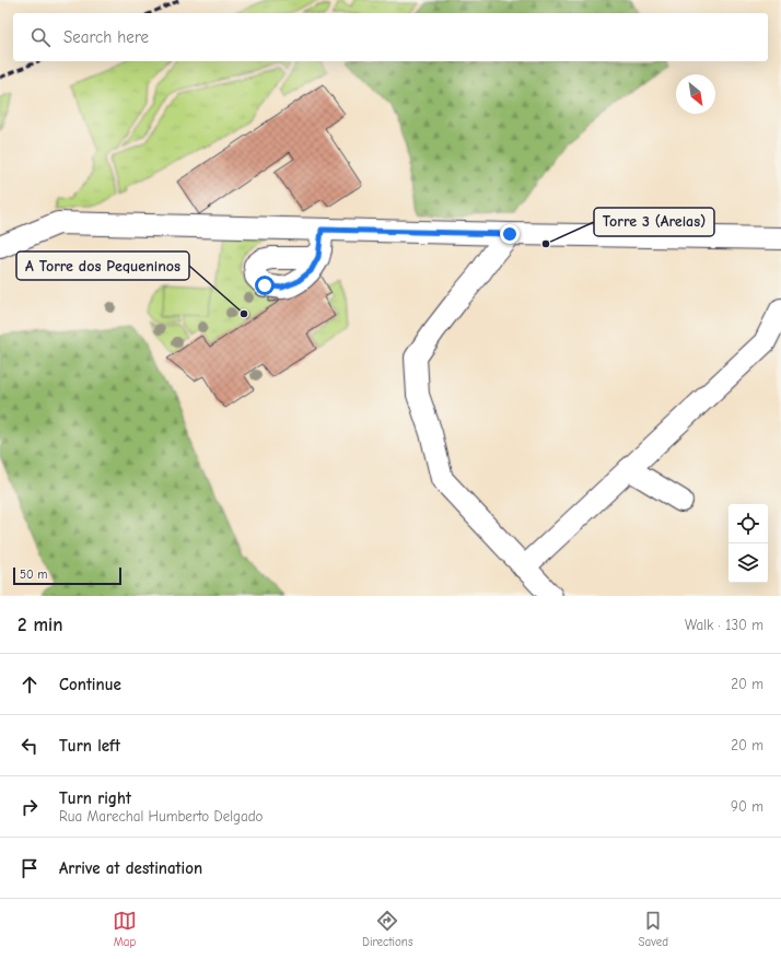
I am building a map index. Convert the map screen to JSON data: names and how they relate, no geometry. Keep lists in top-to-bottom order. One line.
{"places":["Torre 3 (Areias)","A Torre dos Pequeninos"],"scale_bar":"50 m","north":"bottom right","page":{"search":"Search here","scale":"50 m","heading":["2 min","Walk · 130 m"],"list":[["Continue","20 m"],["Turn left","20 m"],["Turn right","Rua Marechal Humberto Delgado","90 m"],"Arrive at destination"],"nav":["Map","Directions","Saved"]}}
